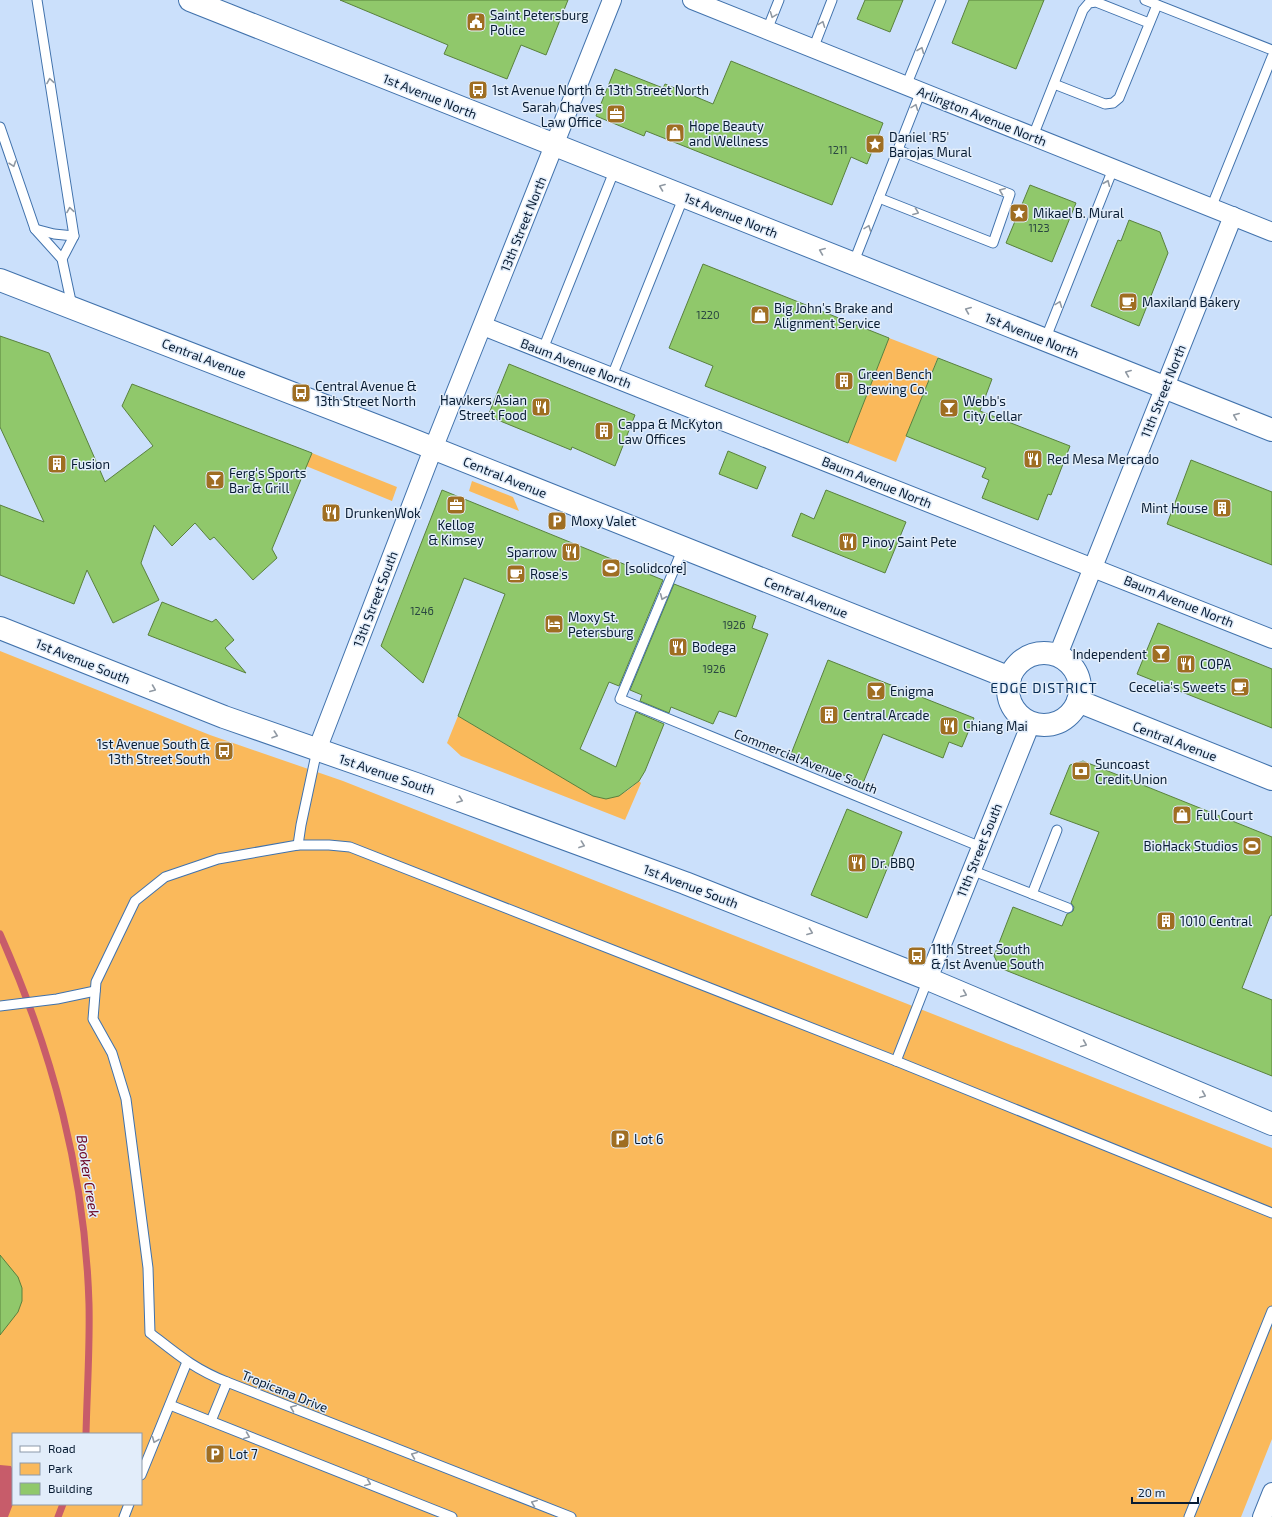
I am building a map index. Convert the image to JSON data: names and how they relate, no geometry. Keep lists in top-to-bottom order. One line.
{"streets":{"main road":["1st Avenue North","Central Avenue","1st Avenue South"],"street":["Arlington Avenue North","13th Street North","Baum Avenue North","11th Street North","13th Street South","11th Street South"],"lane":["Commercial Avenue South","Tropicana Drive"]},"crossings":[["1st Avenue North","13th Street North"],["1st Avenue North","11th Street North"],["Arlington Avenue North","11th Street North"],["13th Street North","Central Avenue"],["13th Street North","Baum Avenue North"],["13th Street North","13th Street South"],["Central Avenue","11th Street North"],["Central Avenue","13th Street South"],["Central Avenue","Commercial Avenue South"],["Central Avenue","11th Street South"],["Baum Avenue North","11th Street North"],["11th Street North","11th Street South"],["13th Street South","1st Avenue South"],["1st Avenue South","11th Street South"],["Commercial Avenue South","11th Street South"]],"one_way":["1st Avenue North","1st Avenue South"],"districts":["EDGE DISTRICT"],"water":["Booker Creek"],"places":{"public building":["Saint Petersburg Police"],"bus stop":["1st Avenue North & 13th Street North","Central Avenue & 13th Street North","1st Avenue South & 13th Street South","11th Street South & 1st Avenue South"],"office":["Sarah Chaves Law Office","Kellog & Kimsey"],"shop":["Hope Beauty and Wellness","Big John's Brake and Alignment Service","Full Court"],"place":["Daniel 'R5' Barojas Mural","Mikael B. Mural"],"cafe":["Maxiland Bakery","Rose’s","Cecelia's Sweets"],"building":["Green Bench Brewing Co.","Cappa & McKyton Law Offices","Fusion","Mint House","Central Arcade","1010 Central"],"restaurant":["Hawkers Asian Street Food","Red Mesa Mercado","DrunkenWok","Pinoy Saint Pete","Sparrow","Bodega","COPA","Chiang Mai","Dr. BBQ"],"bar":["Webb's City Cellar","Ferg's Sports Bar & Grill","Independent","Enigma"],"parking":["Moxy Valet","Lot 6","Lot 7"],"sports":["[solidcore]","BioHack Studios"],"hotel":["Moxy St. Petersburg"],"bank":["Suncoast Credit Union"]},"house_numbers":["1211","1123","1220","1246","1926","1926"],"legend":["Road","Park","Building"],"scale_bar":"20 m"}
